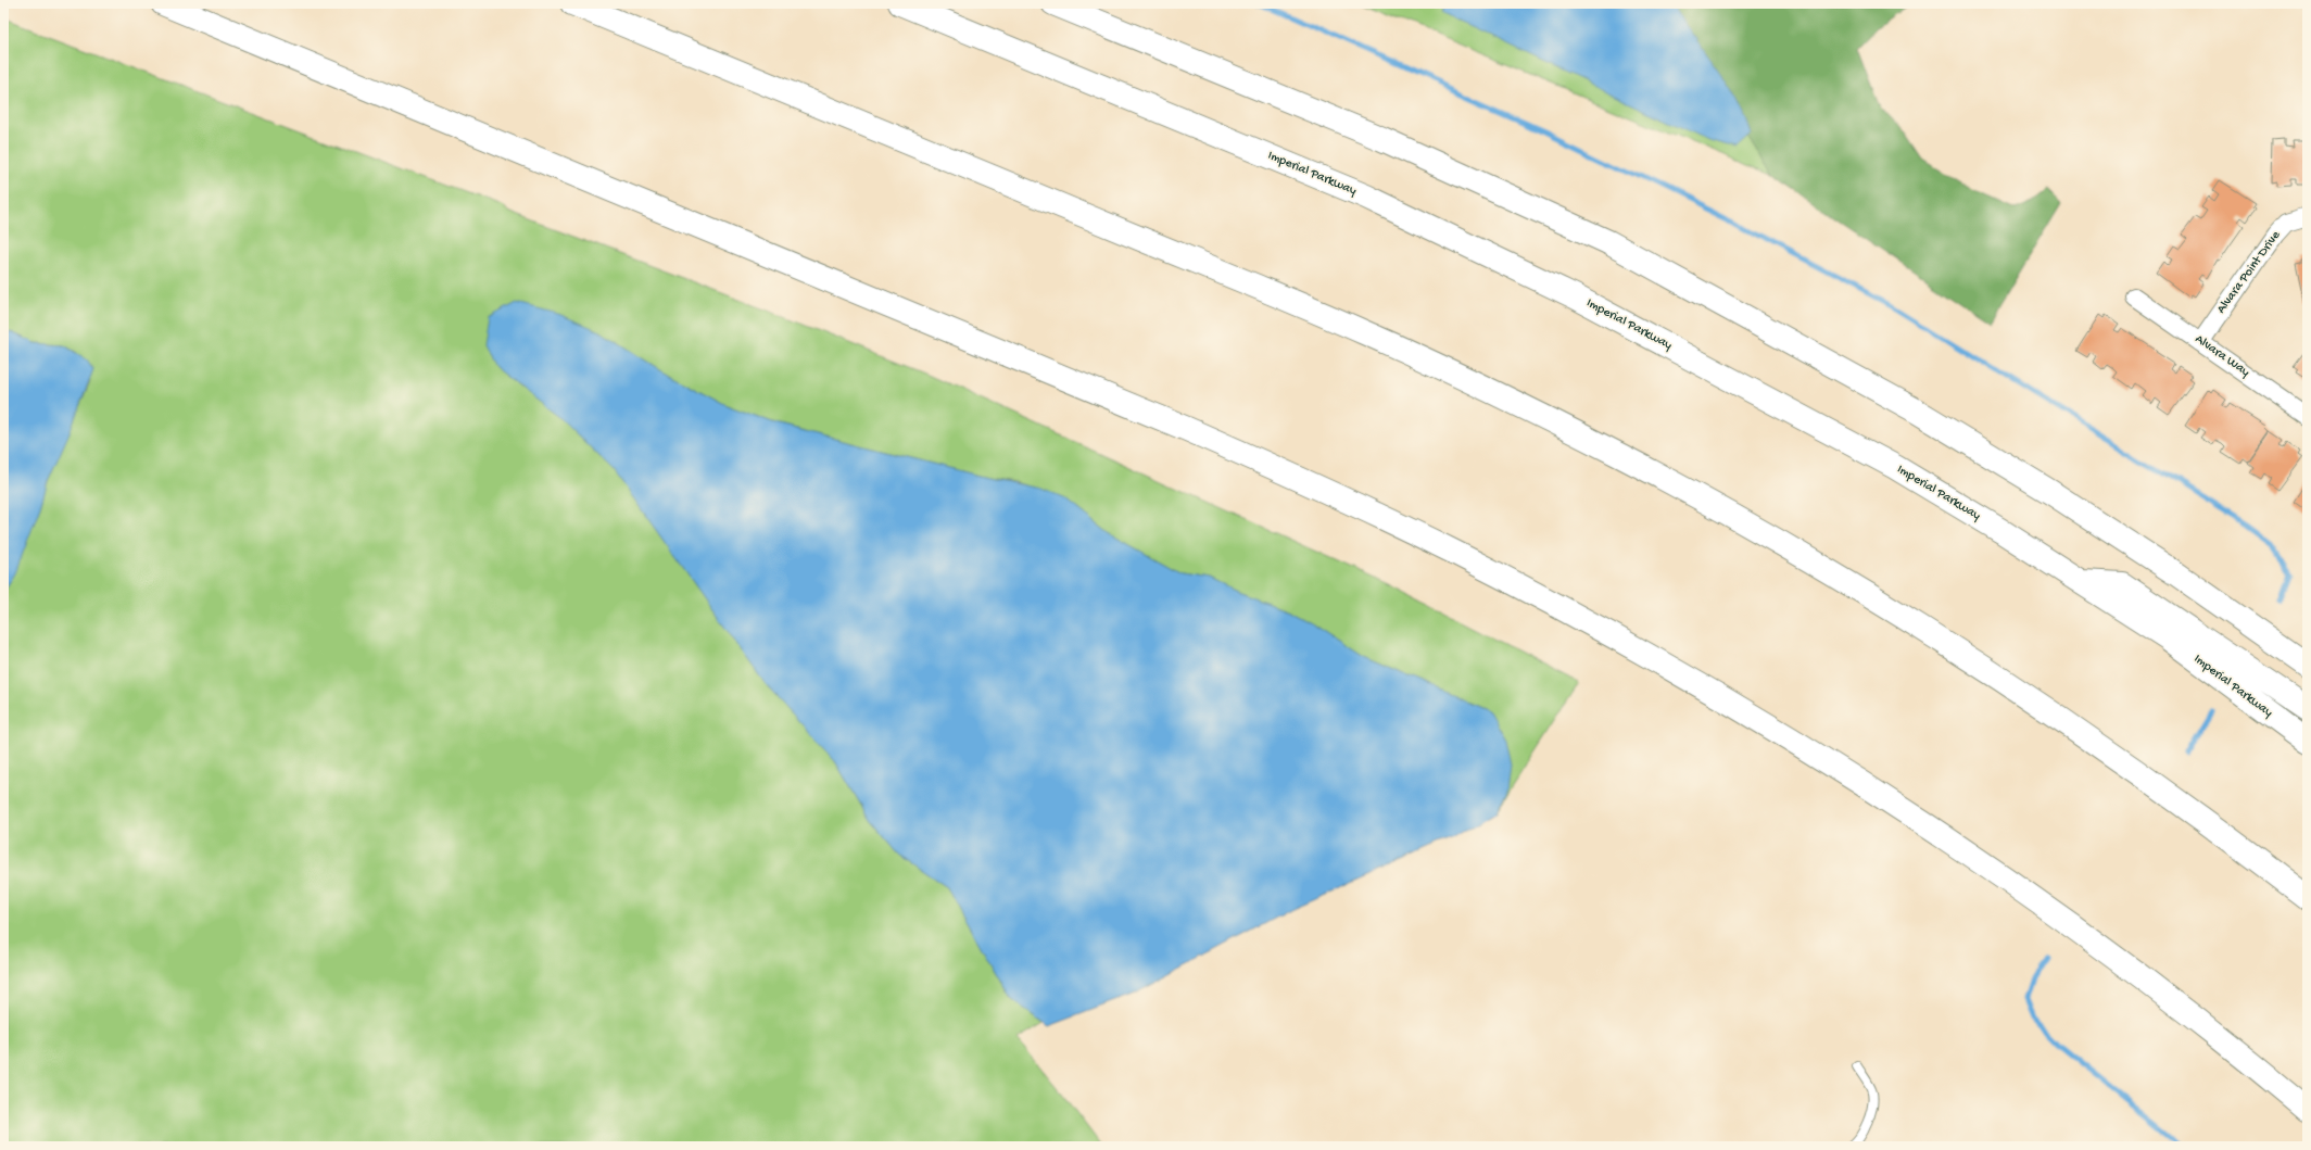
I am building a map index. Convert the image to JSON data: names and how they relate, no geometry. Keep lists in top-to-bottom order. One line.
{"streets":{"main road":["Imperial Parkway"],"street":["Alvara Point Drive","Alvara Way"]},"crossings":[["Alvara Point Drive","Alvara Way"]]}
